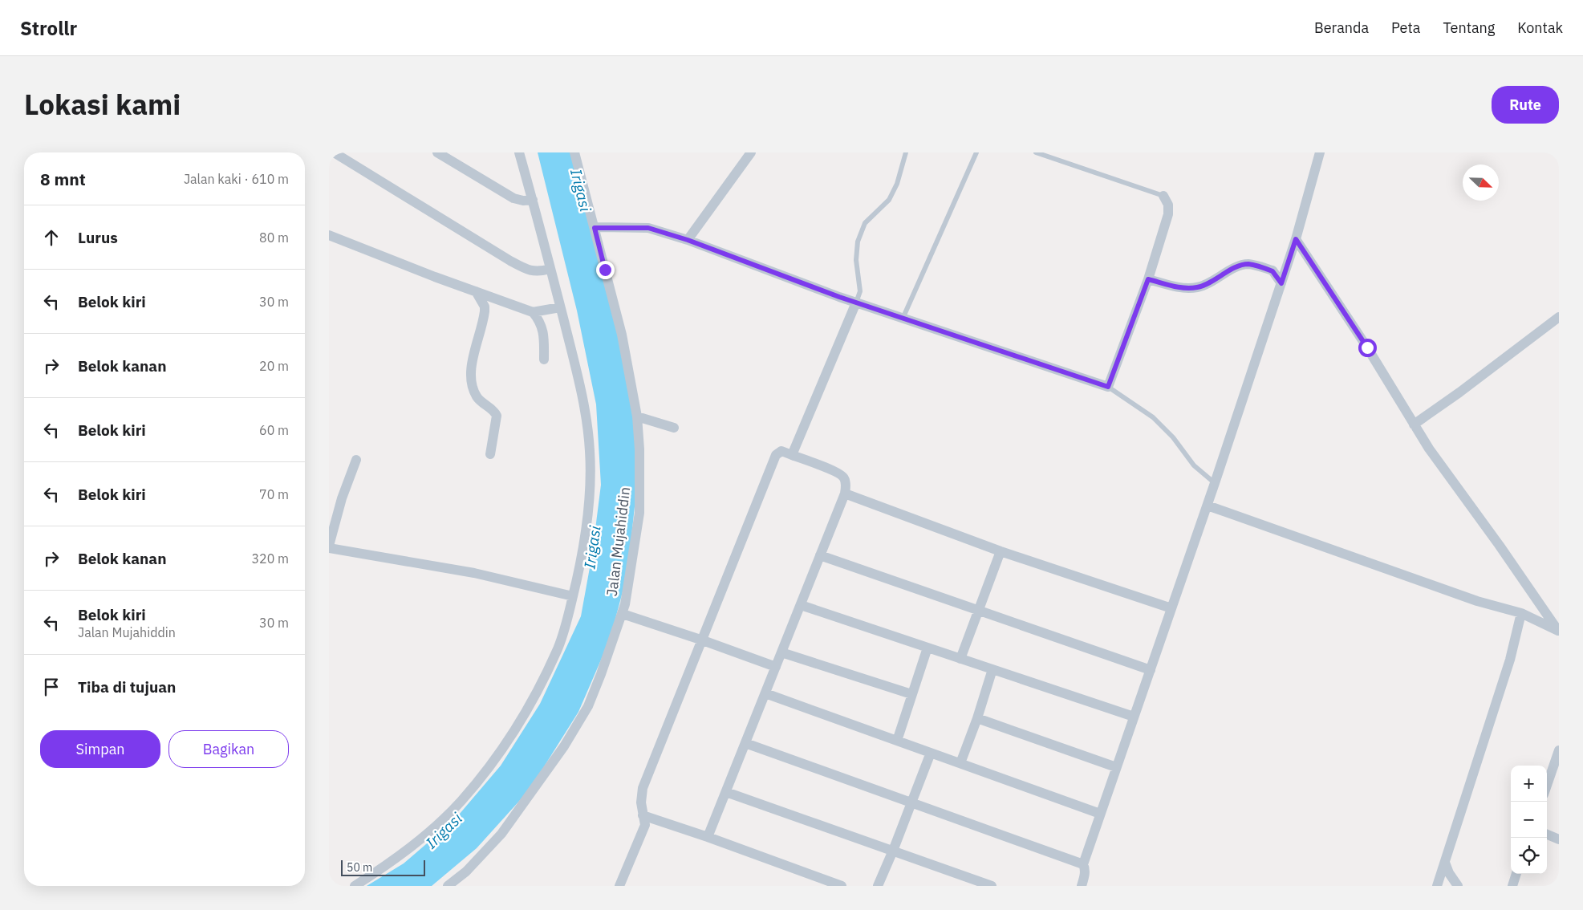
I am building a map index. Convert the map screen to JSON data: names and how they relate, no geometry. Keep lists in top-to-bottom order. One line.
{"streets":{"street":["Jalan Mujahiddin"]},"water":["Irigasi"],"scale_bar":"50 m","north":"bottom right","page":{"header":"Strollr","nav":["Beranda","Peta","Tentang","Kontak"],"title":"Lokasi kami","buttons":["Rute",["Simpan","Bagikan"]],"heading":["8 mnt","Jalan kaki · 610 m"],"list":[["Lurus","80 m"],["Belok kiri","30 m"],["Belok kanan","20 m"],["Belok kiri","60 m"],["Belok kiri","70 m"],["Belok kanan","320 m"],["Belok kiri","Jalan Mujahiddin","30 m"],"Tiba di tujuan"],"map_buttons":["+","−"],"scale":"50 m"}}
